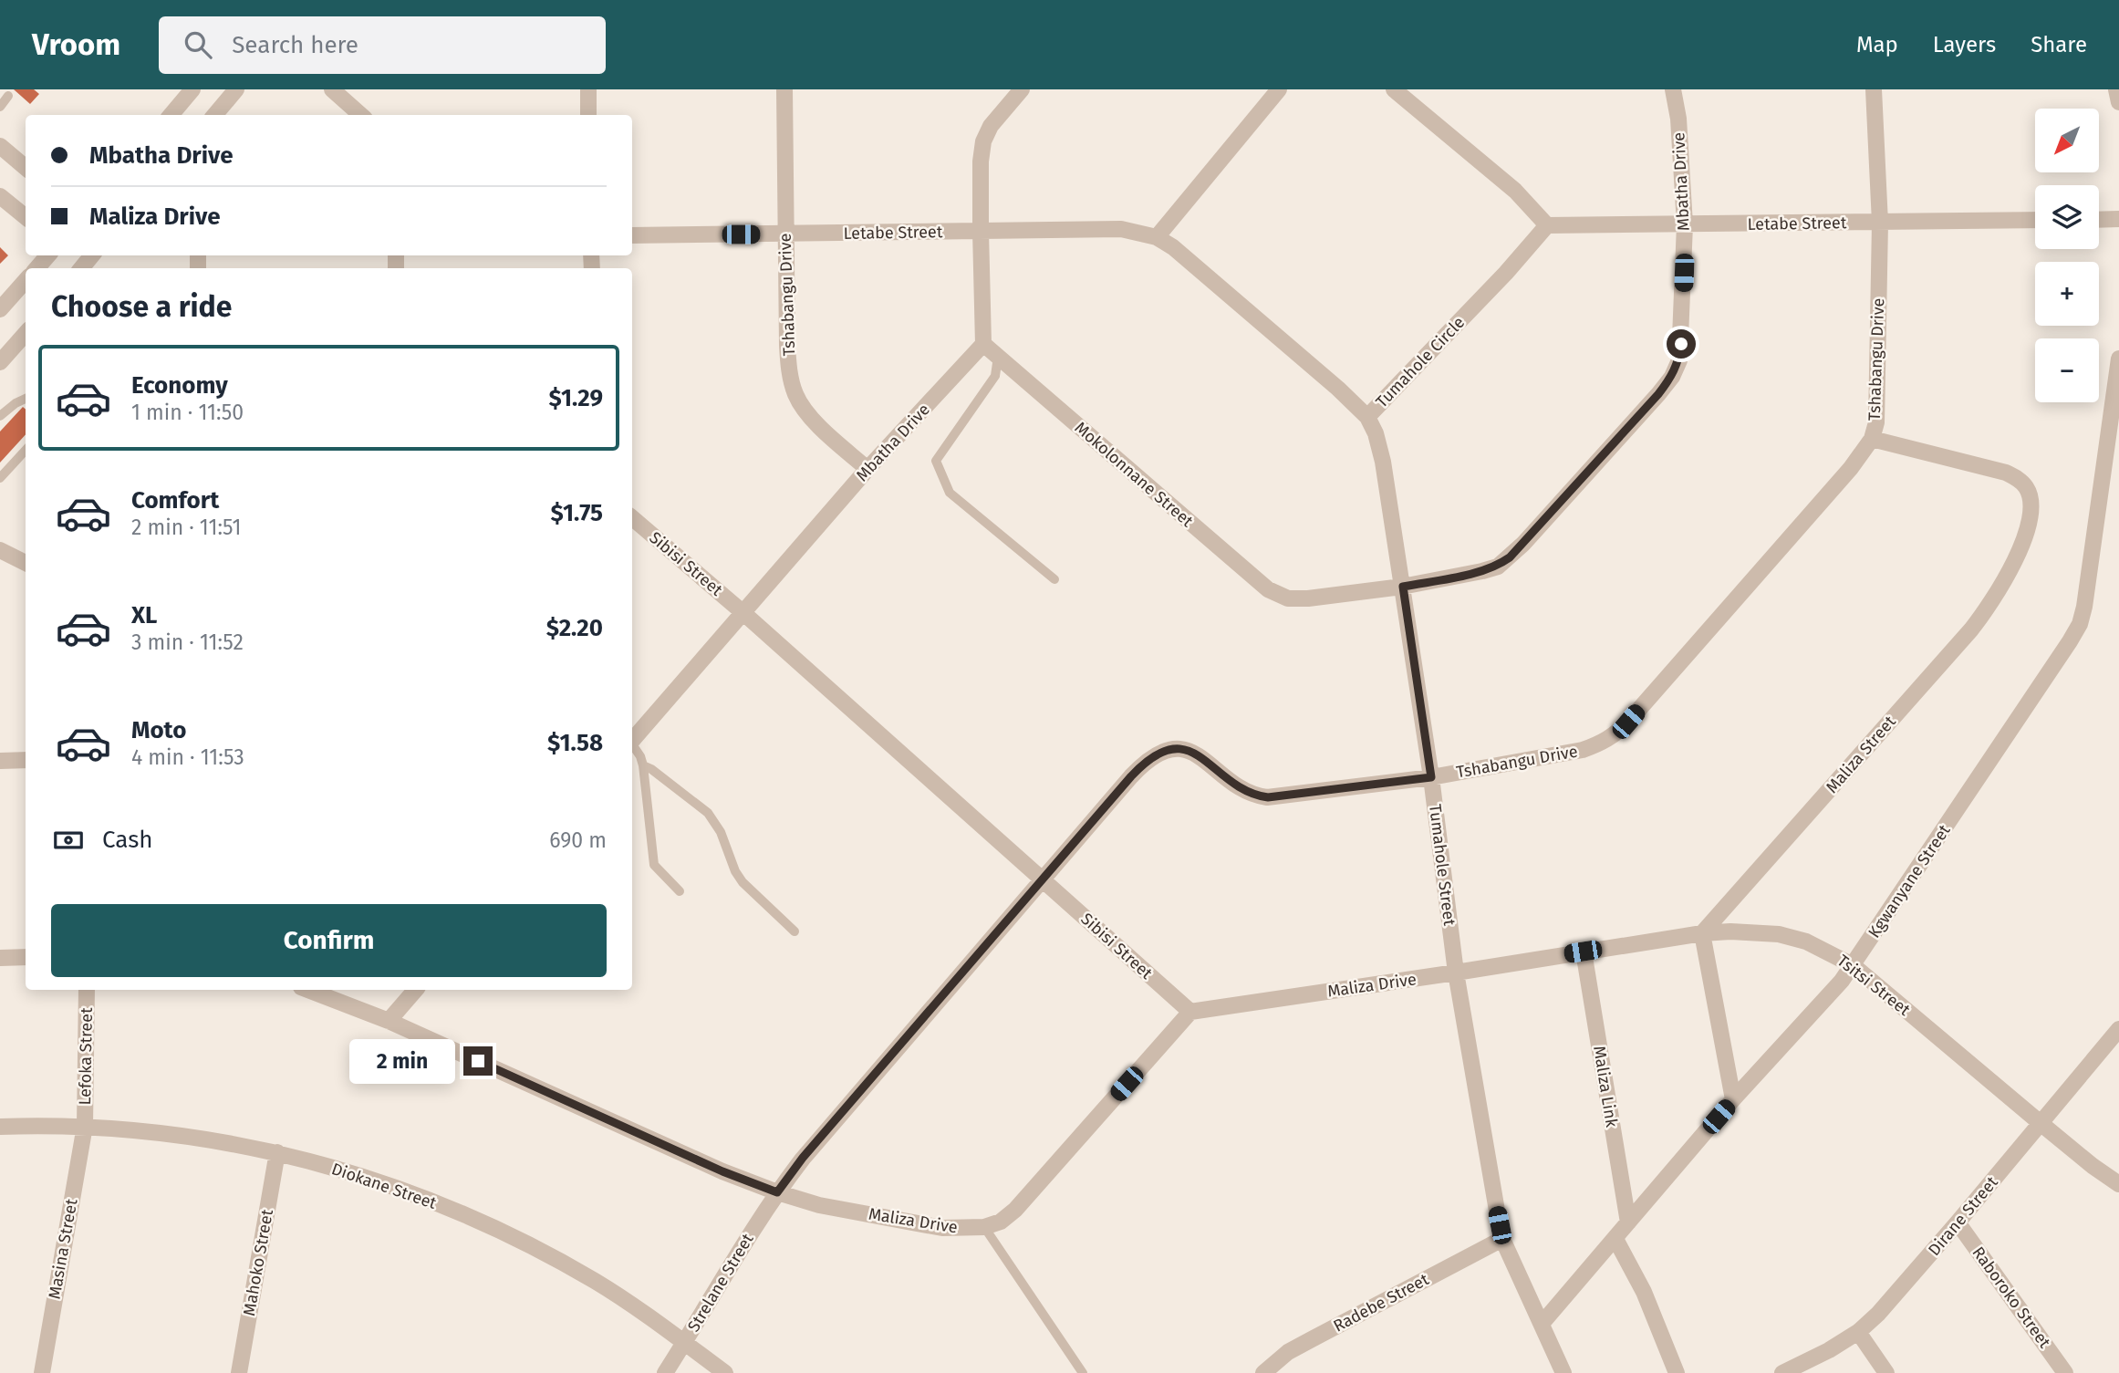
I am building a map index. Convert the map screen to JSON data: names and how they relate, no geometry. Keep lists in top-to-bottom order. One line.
{"streets":{"street":["Mbatha Drive","Letabe Street","Tshabangu Drive","Tumahole Circle","Mokolonnane Street","Sibisi Street","Maliza Street","Tumahole Street","Kgwanyane Street","Maliza Drive","Tsitsi Street","Lefoka Street","Maliza Link","Diokane Street","Dirane Street","Masina Street","Mahoko Street","Strelane Street","Raboroko Street","Radebe Street"]},"crossings":[["Mbatha Drive","Letabe Street"],["Mbatha Drive","Tshabangu Drive"],["Mbatha Drive","Mokolonnane Street"],["Mbatha Drive","Sibisi Street"],["Mbatha Drive","Tumahole Street"],["Letabe Street","Tshabangu Drive"],["Letabe Street","Tumahole Circle"],["Tshabangu Drive","Sibisi Street"],["Tshabangu Drive","Maliza Street"],["Tshabangu Drive","Tumahole Street"],["Tshabangu Drive","Maliza Drive"],["Tshabangu Drive","Strelane Street"],["Tumahole Circle","Tumahole Street"],["Sibisi Street","Maliza Drive"],["Maliza Street","Tsitsi Street"],["Tumahole Street","Kgwanyane Street"],["Tumahole Street","Maliza Drive"],["Tumahole Street","Radebe Street"],["Kgwanyane Street","Tsitsi Street"],["Kgwanyane Street","Maliza Link"],["Maliza Drive","Strelane Street"],["Tsitsi Street","Dirane Street"],["Lefoka Street","Diokane Street"],["Lefoka Street","Masina Street"],["Diokane Street","Masina Street"],["Diokane Street","Mahoko Street"],["Diokane Street","Strelane Street"],["Dirane Street","Raboroko Street"]],"north":"bottom left","page":{"header":"Vroom","search":"Search here","nav":["Map","Layers","Share"],"map_buttons":["+","−"],"banner":["Mbatha Drive","Maliza Drive"],"heading":"Choose a ride","list":[{"name":"Economy","note":"1 min · 11:50","value":"$1.29"},{"name":"Comfort","note":"2 min · 11:51","value":"$1.75"},{"name":"XL","note":"3 min · 11:52","value":"$2.20"},{"name":"Moto","note":"4 min · 11:53","value":"$1.58"}],"pay":["Cash","690 m"],"buttons":"Confirm","bubble":"2 min"}}
